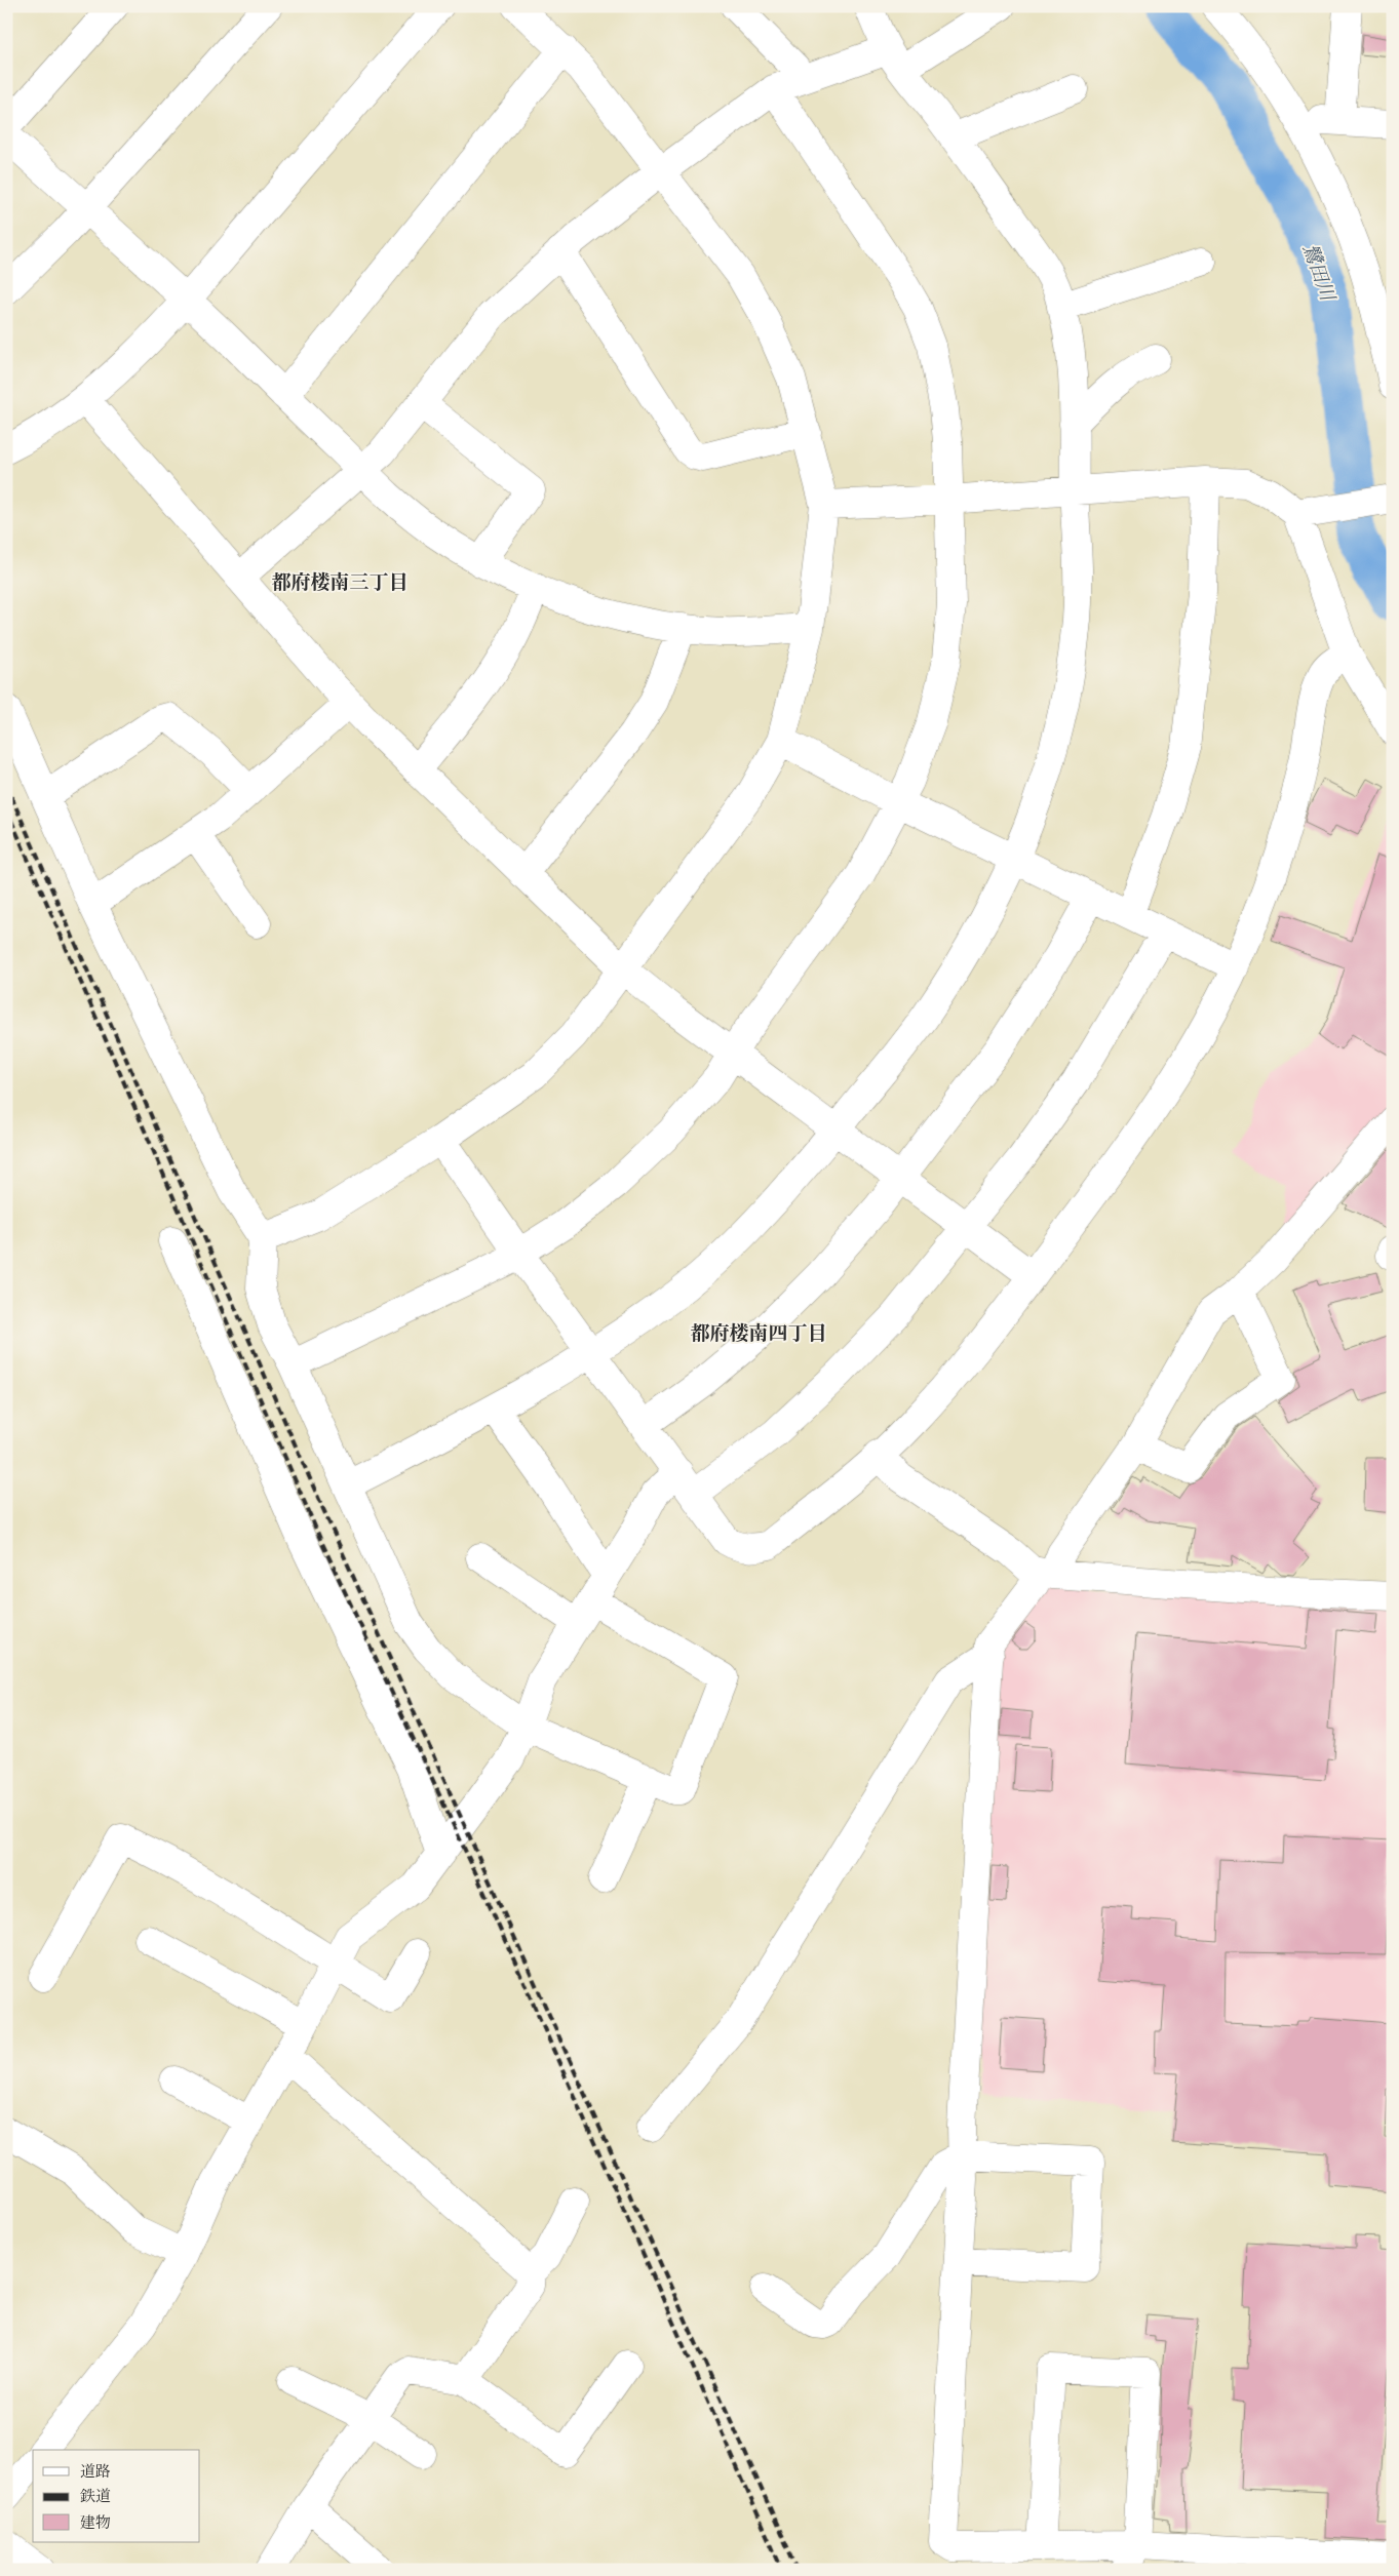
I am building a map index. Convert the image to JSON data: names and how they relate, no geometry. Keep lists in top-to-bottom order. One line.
{"districts":["都府楼南三丁目","都府楼南四丁目"],"water":["鷺田川"],"legend":["道路","鉄道","建物"]}
